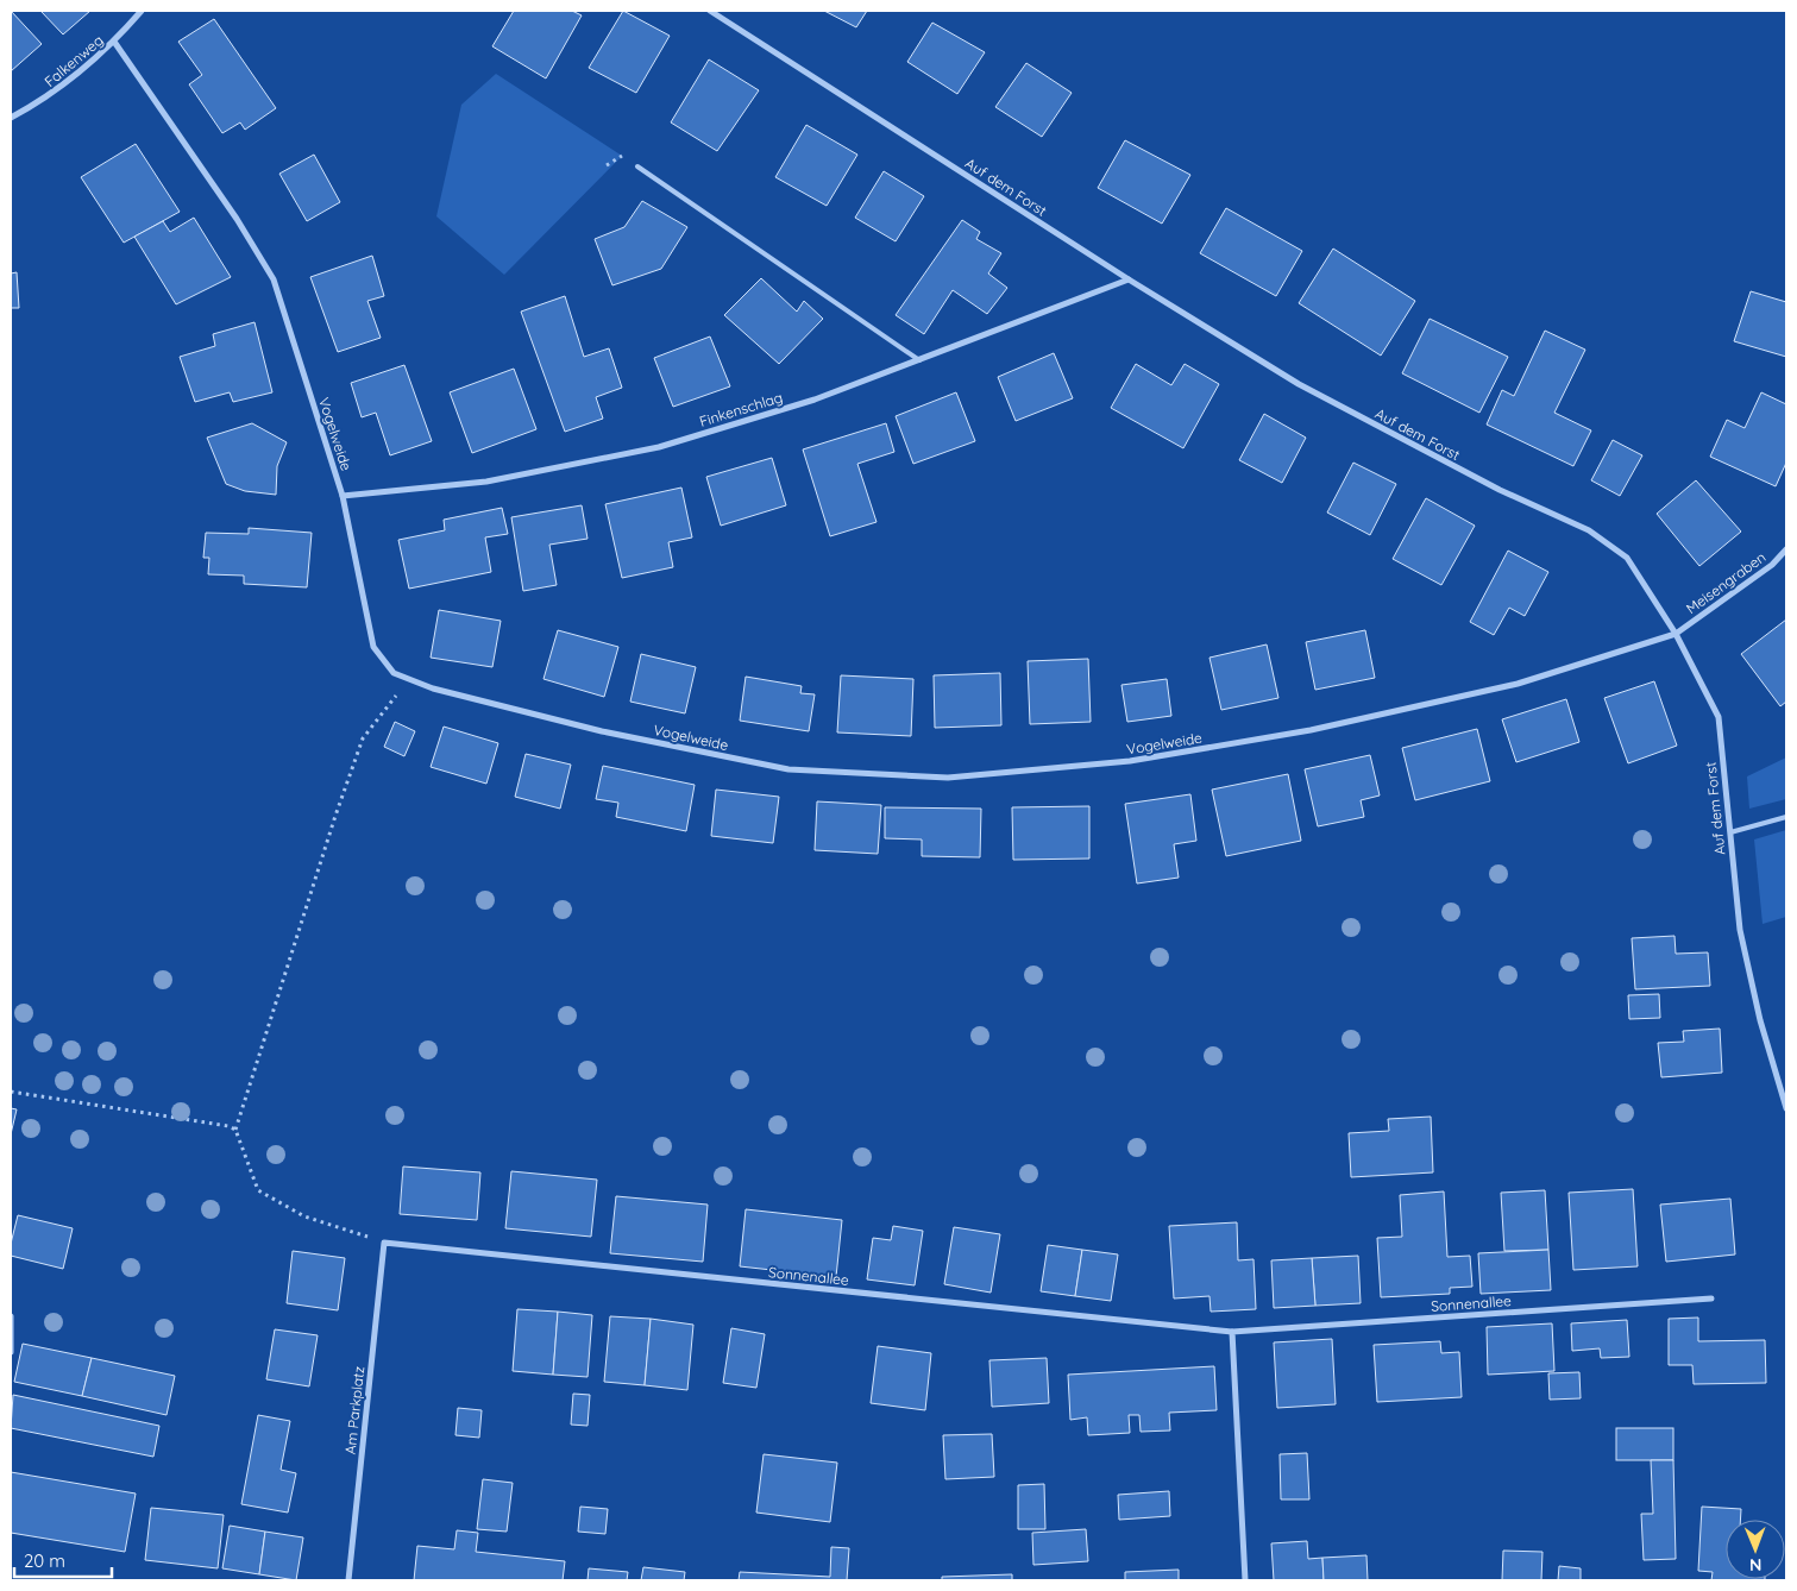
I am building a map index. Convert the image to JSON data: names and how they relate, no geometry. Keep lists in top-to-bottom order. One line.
{"streets":{"street":["Falkenweg","Auf dem Forst","Finkenschlag","Vogelweide","Meisengraben","Sonnenallee","Am Parkplatz"]},"crossings":[["Falkenweg","Vogelweide"],["Auf dem Forst","Finkenschlag"],["Auf dem Forst","Vogelweide"],["Auf dem Forst","Meisengraben"],["Finkenschlag","Vogelweide"],["Vogelweide","Meisengraben"],["Sonnenallee","Am Parkplatz"]],"scale_bar":"20 m","north":"bottom"}
